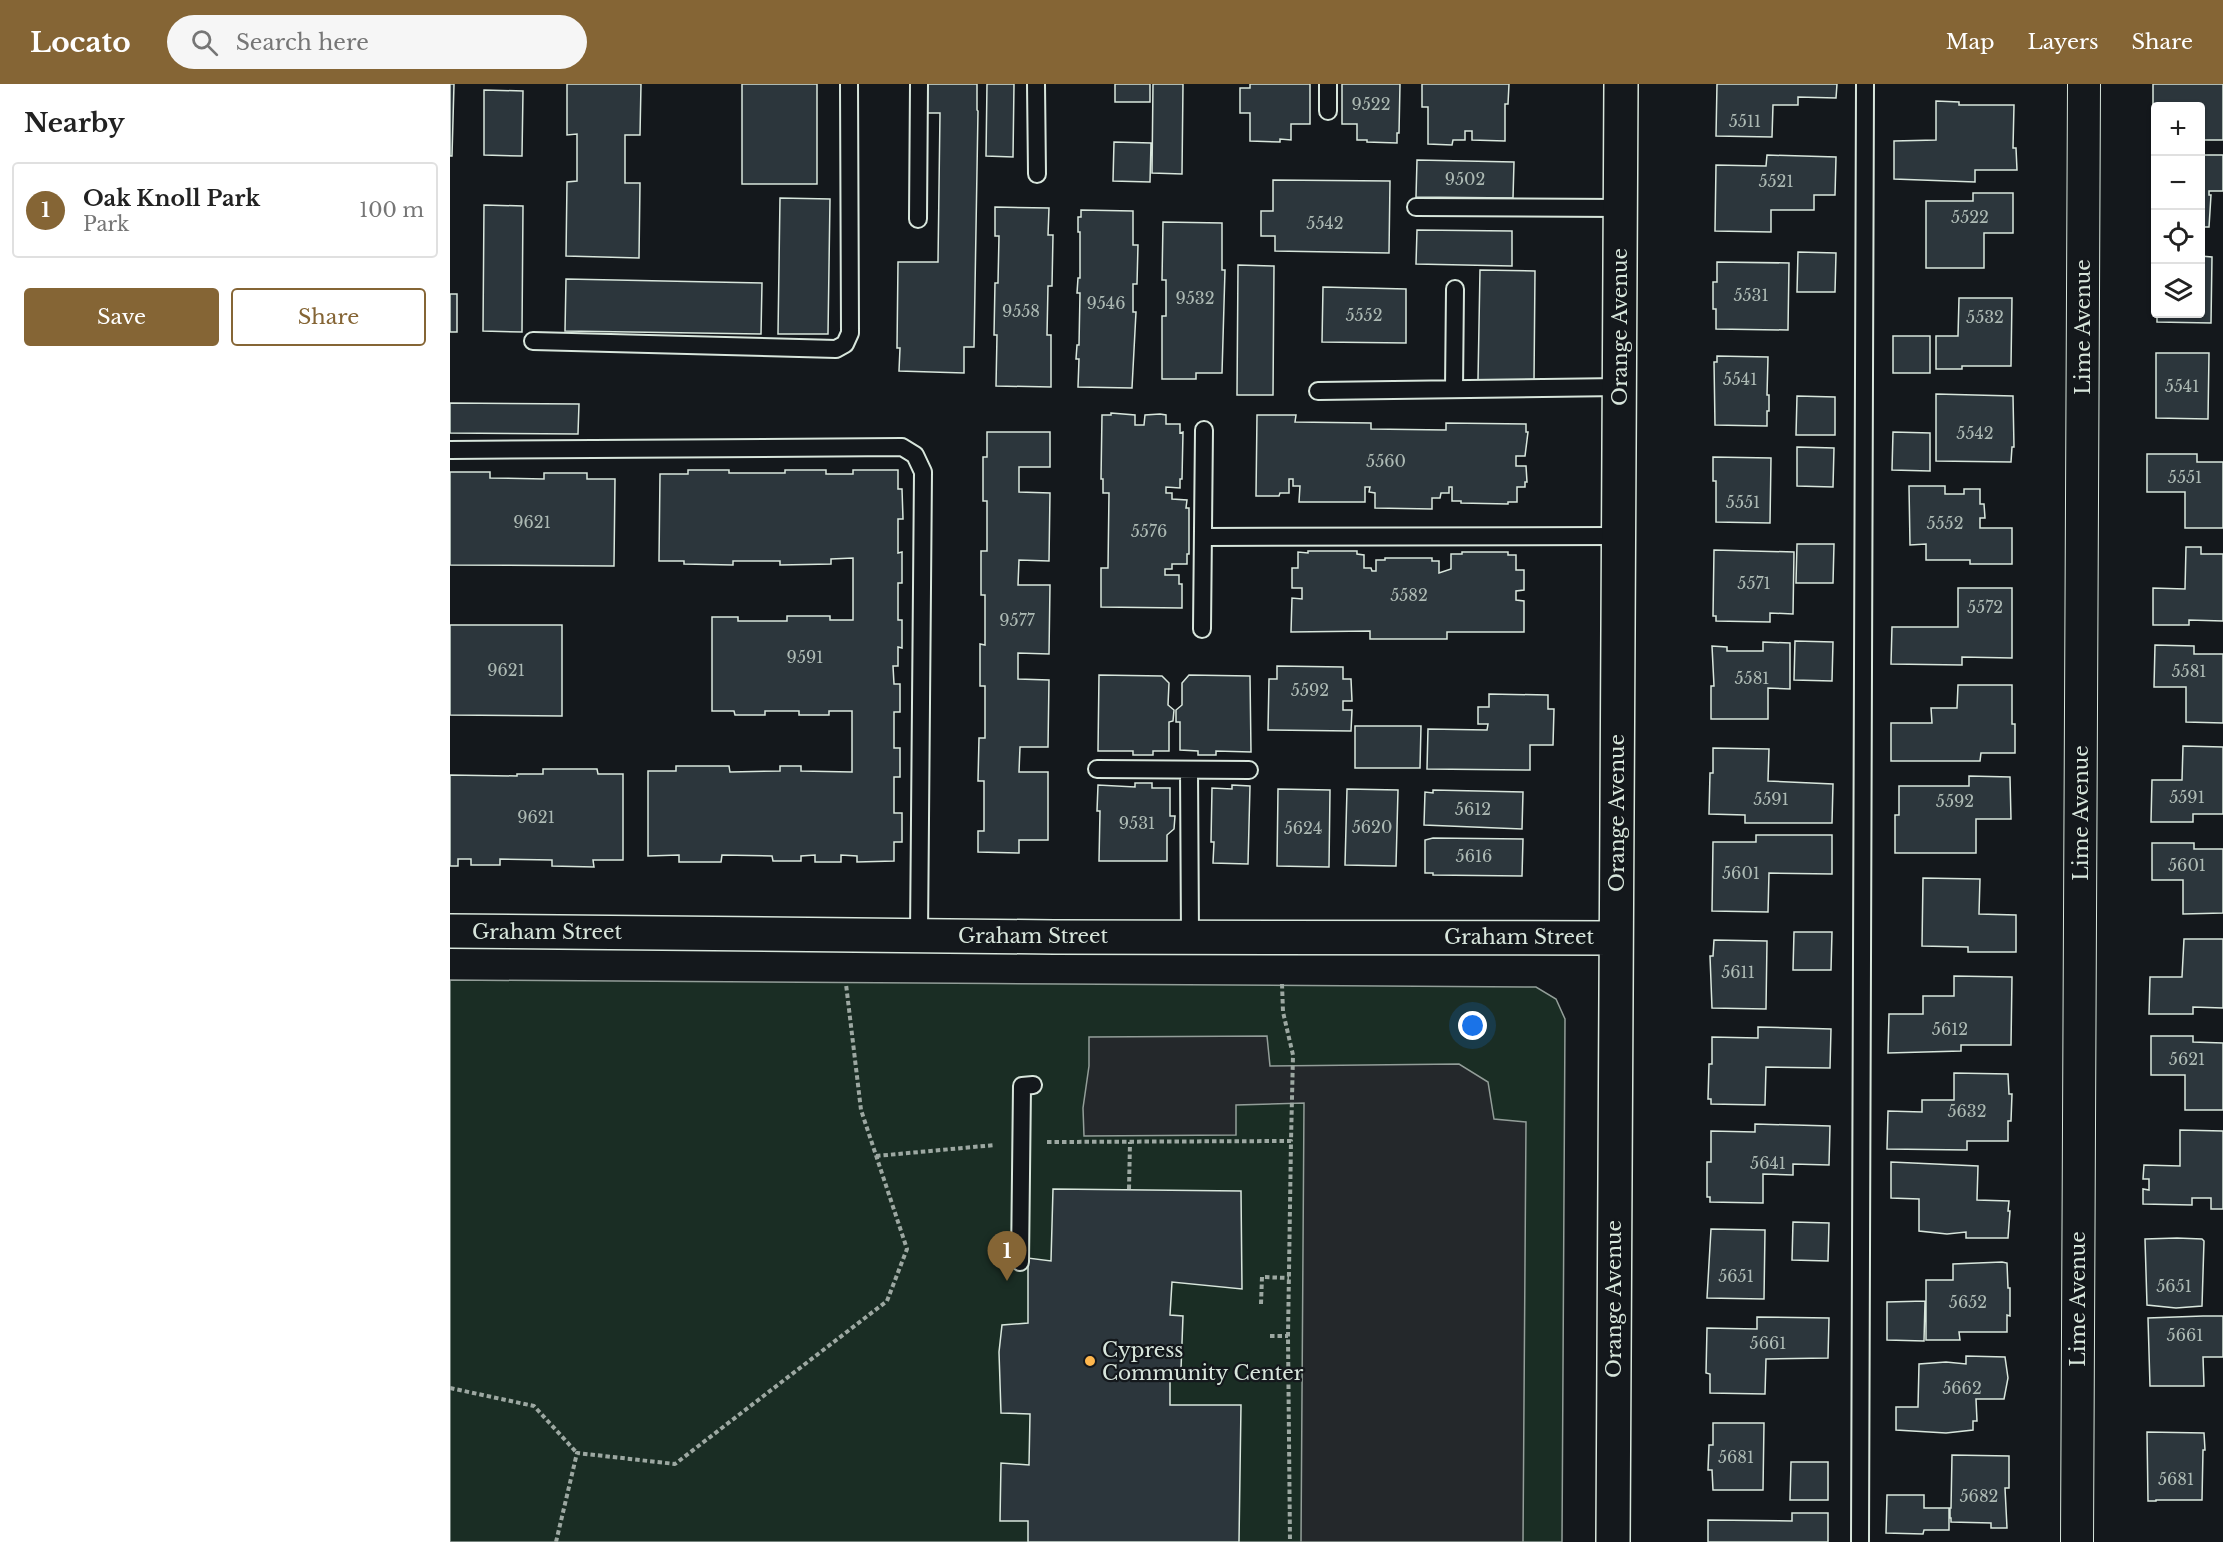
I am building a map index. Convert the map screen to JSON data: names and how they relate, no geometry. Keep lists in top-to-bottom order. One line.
{"streets":{"main road":["Orange Avenue","Graham Street"],"street":["Lime Avenue"]},"crossings":[["Orange Avenue","Graham Street"]],"places":["Cypress Community Center"],"house_numbers":["9522","5511","9502","5521","5522","5542","5531","9532","9546","9558","5552","5532","5541","5541","5542","5560","5551","5551","9621","5552","5576","5571","5582","5572","9577","9591","9621","5581","5581","5592","5591","5591","5592","5612","9621","9531","5620","5624","5616","5601","5601","5611","5612","5621","5632","5641","5651","5651","5652","5661","5661","5662","5681","5681","5682"],"page":{"header":"Locato","search":"Search here","nav":["Map","Layers","Share"],"heading":"Nearby","map_buttons":["+","−"],"list":[{"mark":"1","name":"Oak Knoll Park","note":"Park","value":"100 m"}],"buttons":["Save","Share"],"pins":"1"}}
